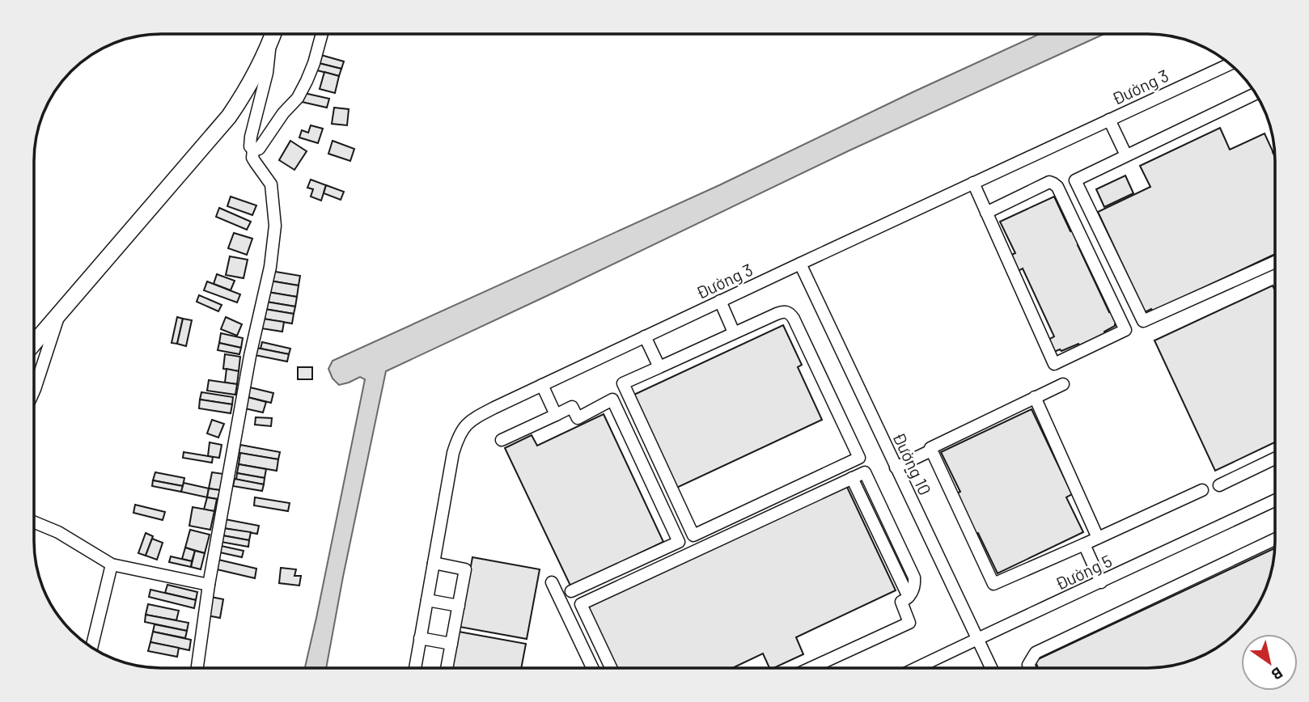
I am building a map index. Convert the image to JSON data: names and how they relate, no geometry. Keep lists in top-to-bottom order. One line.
{"streets":{"street":["Đường 3","Đường 10","Đường 5"]},"crossings":[["Đường 3","Đường 10"],["Đường 10","Đường 5"]],"north":"bottom right"}
